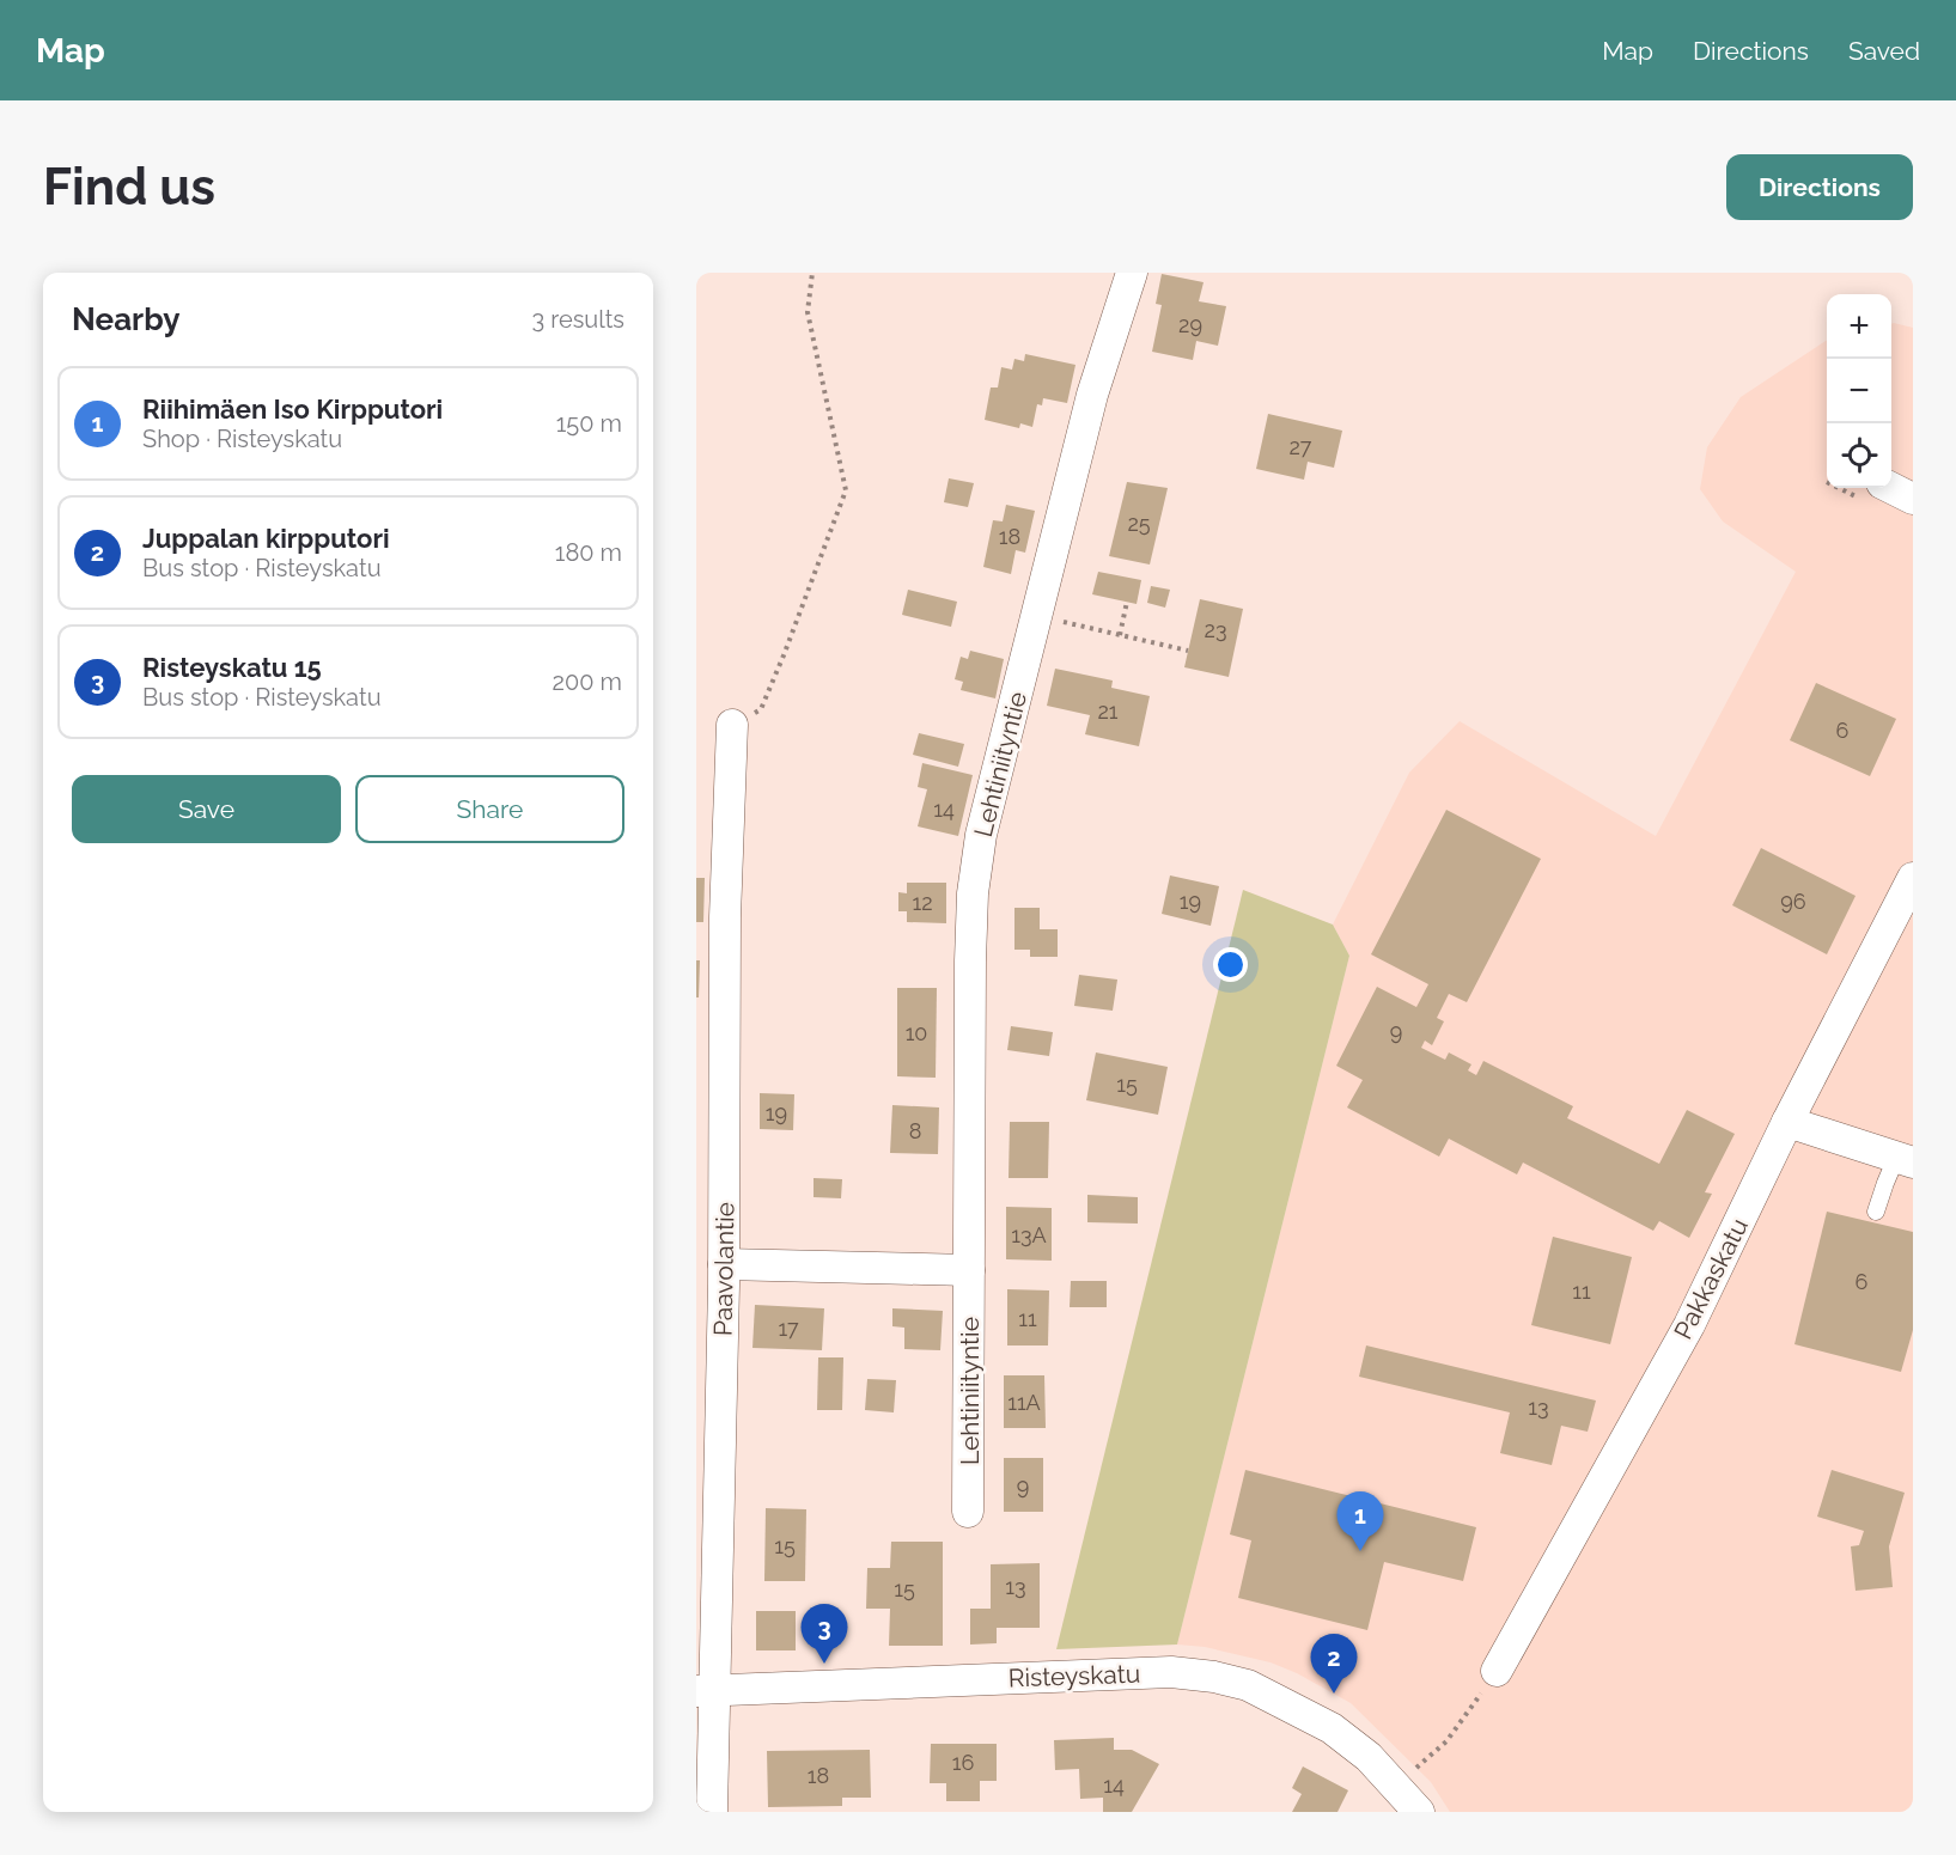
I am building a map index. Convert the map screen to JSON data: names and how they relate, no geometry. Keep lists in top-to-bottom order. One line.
{"streets":{"street":["Lehtiniityntie","Paavolantie","Pakkaskatu","Risteyskatu"]},"crossings":[["Paavolantie","Risteyskatu"]],"house_numbers":["29","27","25","18","23","21","6","14","19","96","12","9","10","15","19","8","13A","6","11","11","17","11A","13","9","15","13","15","16","18","14"],"page":{"header":"Map","nav":["Map","Directions","Saved"],"buttons":["Directions",["Save","Share"]],"title":"Find us","heading":["Nearby","3 results"],"map_buttons":["+","−"],"list":[{"mark":"1","name":"Riihimäen Iso Kirpputori","note":"Shop · Risteyskatu","value":"150 m"},{"mark":"2","name":"Juppalan kirpputori","note":"Bus stop · Risteyskatu","value":"180 m"},{"mark":"3","name":"Risteyskatu 15","note":"Bus stop · Risteyskatu","value":"200 m"}],"pins":["1","3","2"]}}
